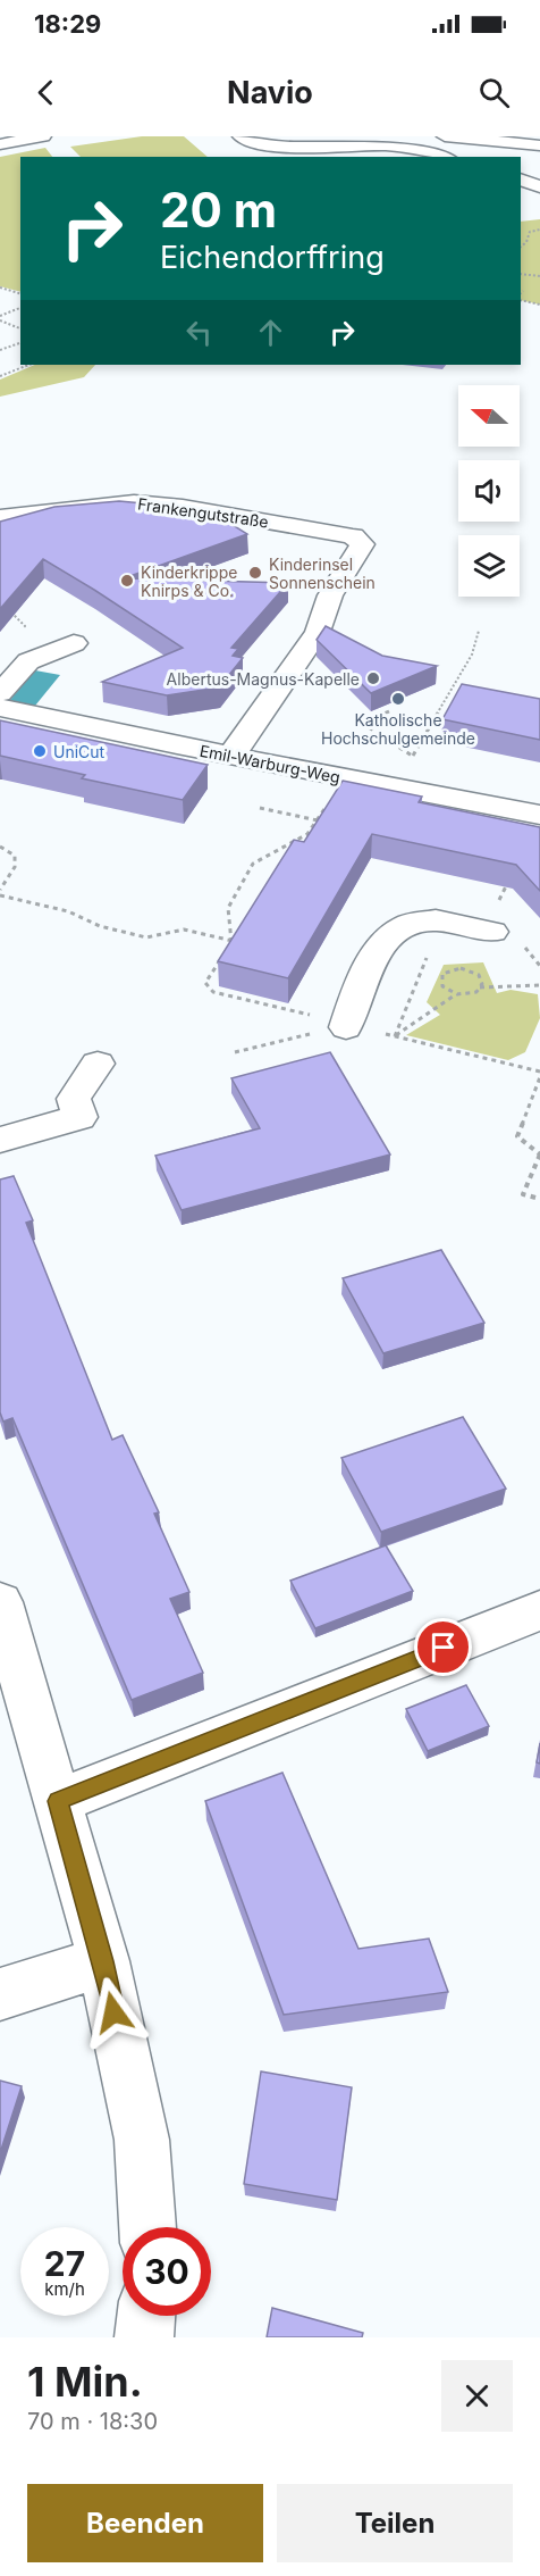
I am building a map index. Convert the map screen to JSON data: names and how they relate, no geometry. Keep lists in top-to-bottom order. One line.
{"streets":{"street":["Frankengutstraße","Emil-Warburg-Weg"]},"crossings":[["Frankengutstraße","Emil-Warburg-Weg"]],"places":["Kinderinsel Sonnenschein","Kinderkrippe Knirps & Co.","Albertus-Magnus-Kapelle","Katholische Hochschulgemeinde","UniCut"],"north":"left","page":{"status":"18:29","header":"Navio","turn":["20 m","Eichendorffring"],"speed":"27 km/h","limit":"30","heading":["1 Min.","70 m · 18:30"],"buttons":["Beenden","Teilen"]}}
